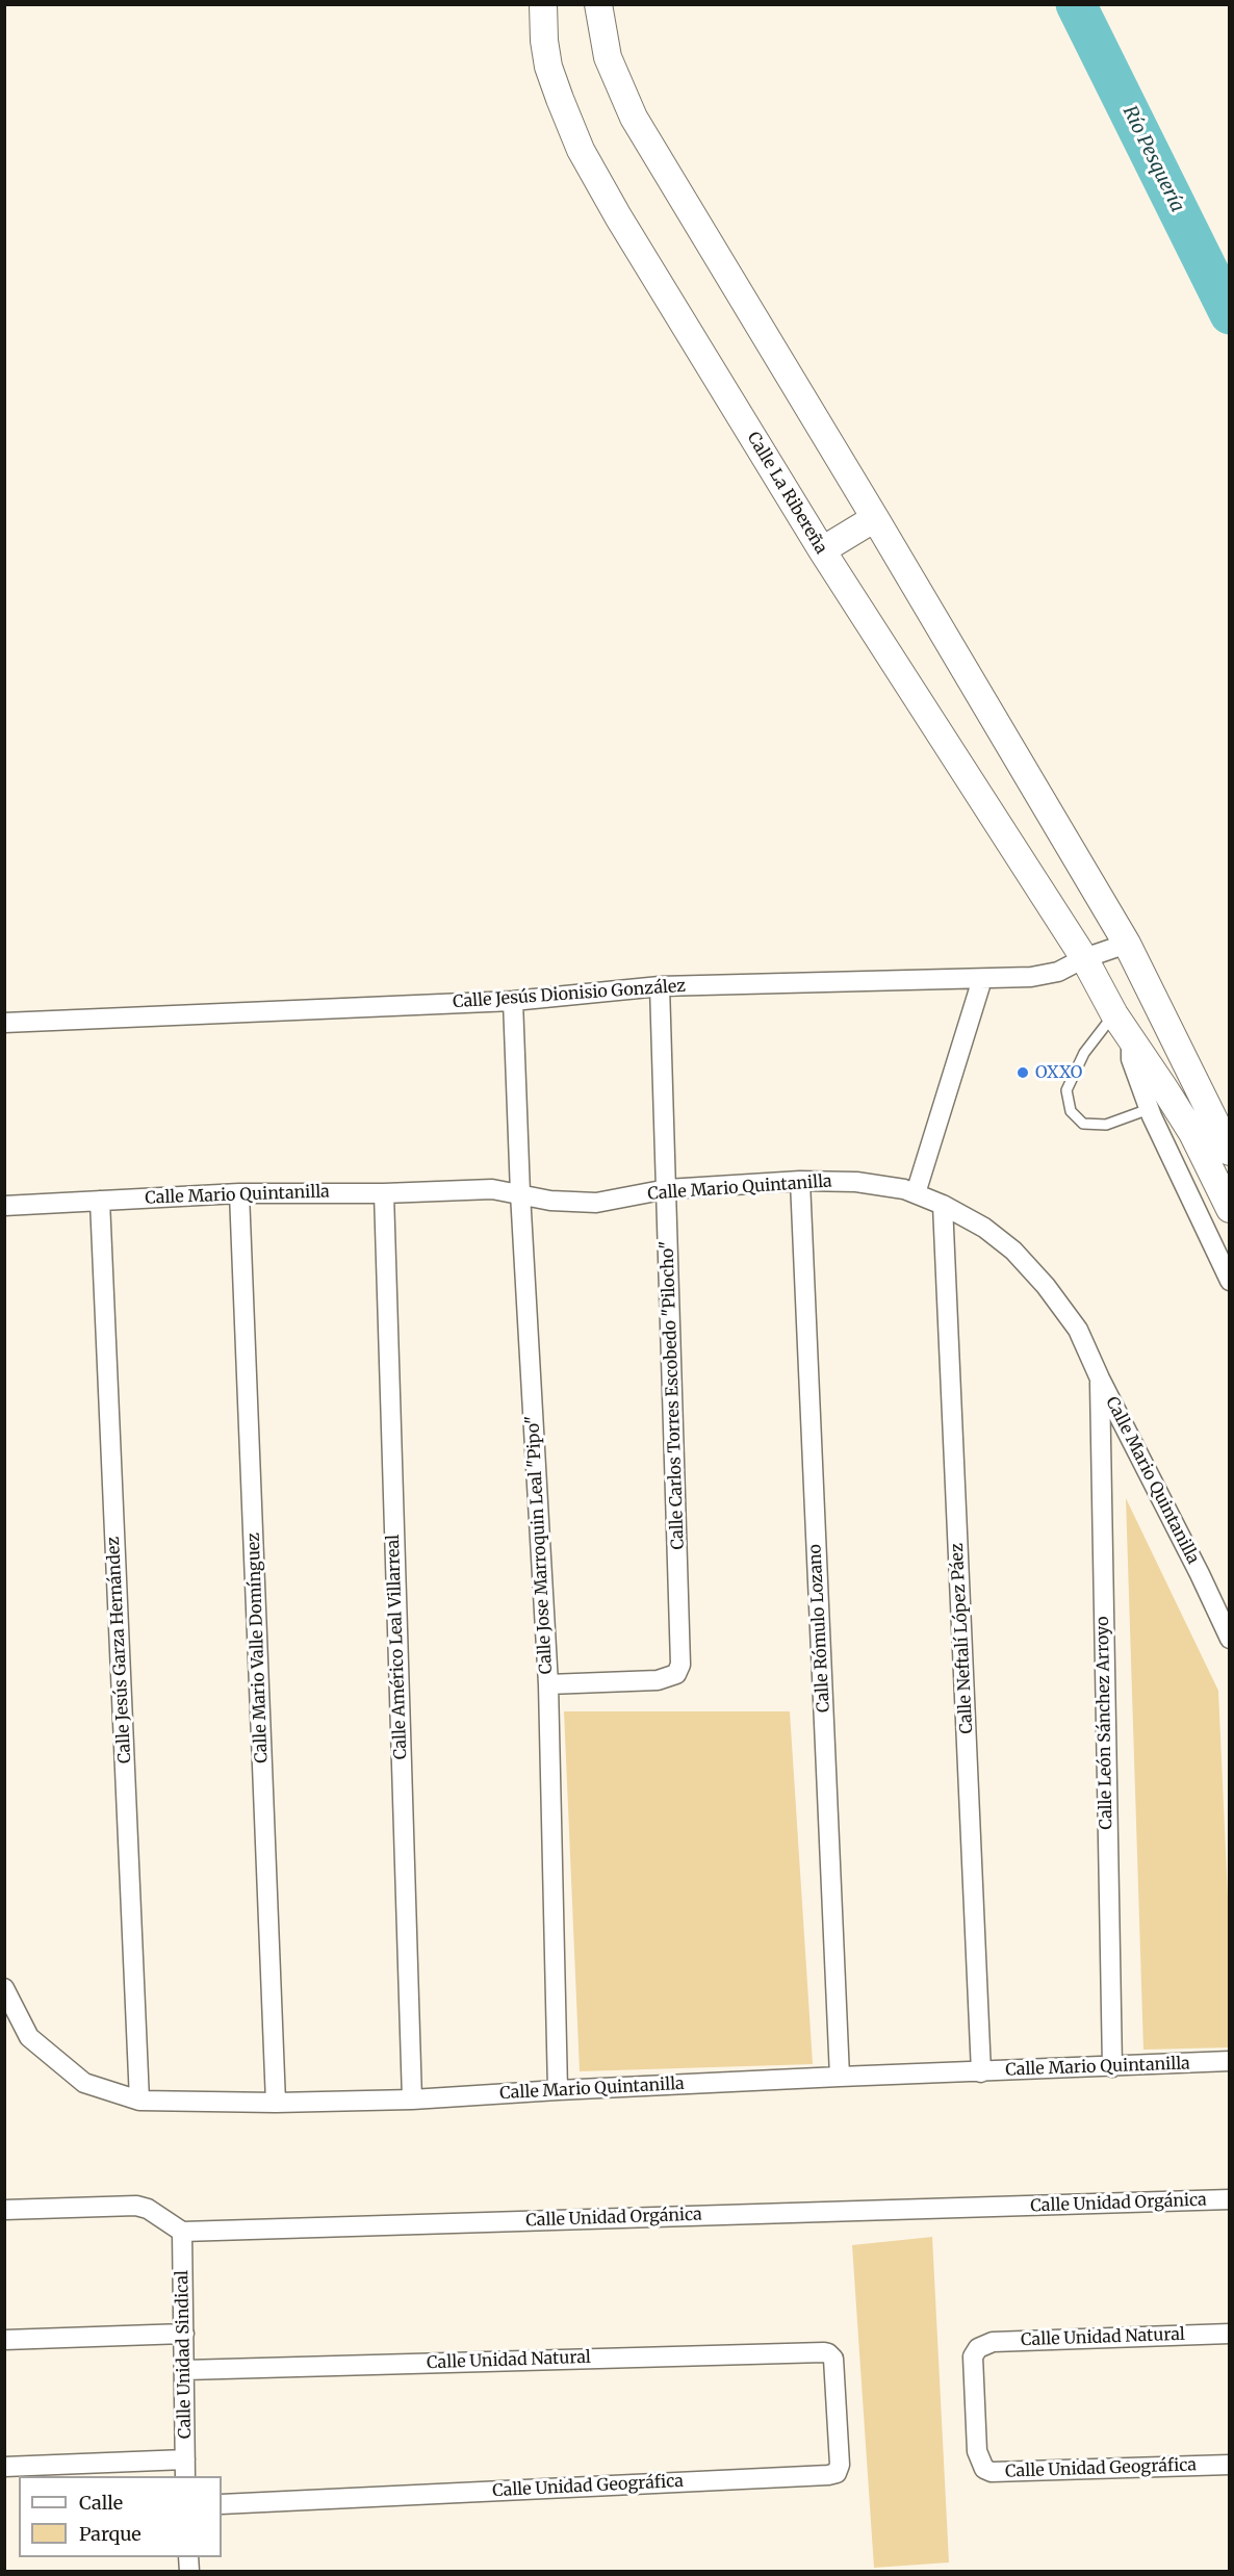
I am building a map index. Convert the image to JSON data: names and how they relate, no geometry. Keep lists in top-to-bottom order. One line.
{"streets":{"street":["Calle La Ribereña","Calle Jesús Dionisio González","Calle Mario Quintanilla","Calle Carlos Torres Escobedo \"Pilocho\"","Calle Jose Marroquin Leal \"Pipo\"","Calle Rómulo Lozano","Calle Neftalí López Páez","Calle Américo Leal Villarreal","Calle Mario Valle Domínguez","Calle Jesús Garza Hernández","Calle León Sánchez Arroyo","Calle Unidad Orgánica","Calle Unidad Natural","Calle Unidad Sindical","Calle Unidad Geográfica"]},"crossings":[["Calle La Ribereña","Calle Jesús Dionisio González"],["Calle Jesús Dionisio González","Calle Carlos Torres Escobedo \"Pilocho\""],["Calle Jesús Dionisio González","Calle Jose Marroquin Leal \"Pipo\""],["Calle Mario Quintanilla","Calle Carlos Torres Escobedo \"Pilocho\""],["Calle Mario Quintanilla","Calle Jose Marroquin Leal \"Pipo\""],["Calle Mario Quintanilla","Calle Rómulo Lozano"],["Calle Mario Quintanilla","Calle Neftalí López Páez"],["Calle Mario Quintanilla","Calle Américo Leal Villarreal"],["Calle Mario Quintanilla","Calle Mario Valle Domínguez"],["Calle Mario Quintanilla","Calle Jesús Garza Hernández"],["Calle Mario Quintanilla","Calle León Sánchez Arroyo"],["Calle Carlos Torres Escobedo \"Pilocho\"","Calle Jose Marroquin Leal \"Pipo\""],["Calle Unidad Orgánica","Calle Unidad Sindical"],["Calle Unidad Natural","Calle Unidad Sindical"],["Calle Unidad Natural","Calle Unidad Geográfica"]],"water":["Río Pesquería"],"places":["OXXO"],"legend":["Calle","Parque"]}
